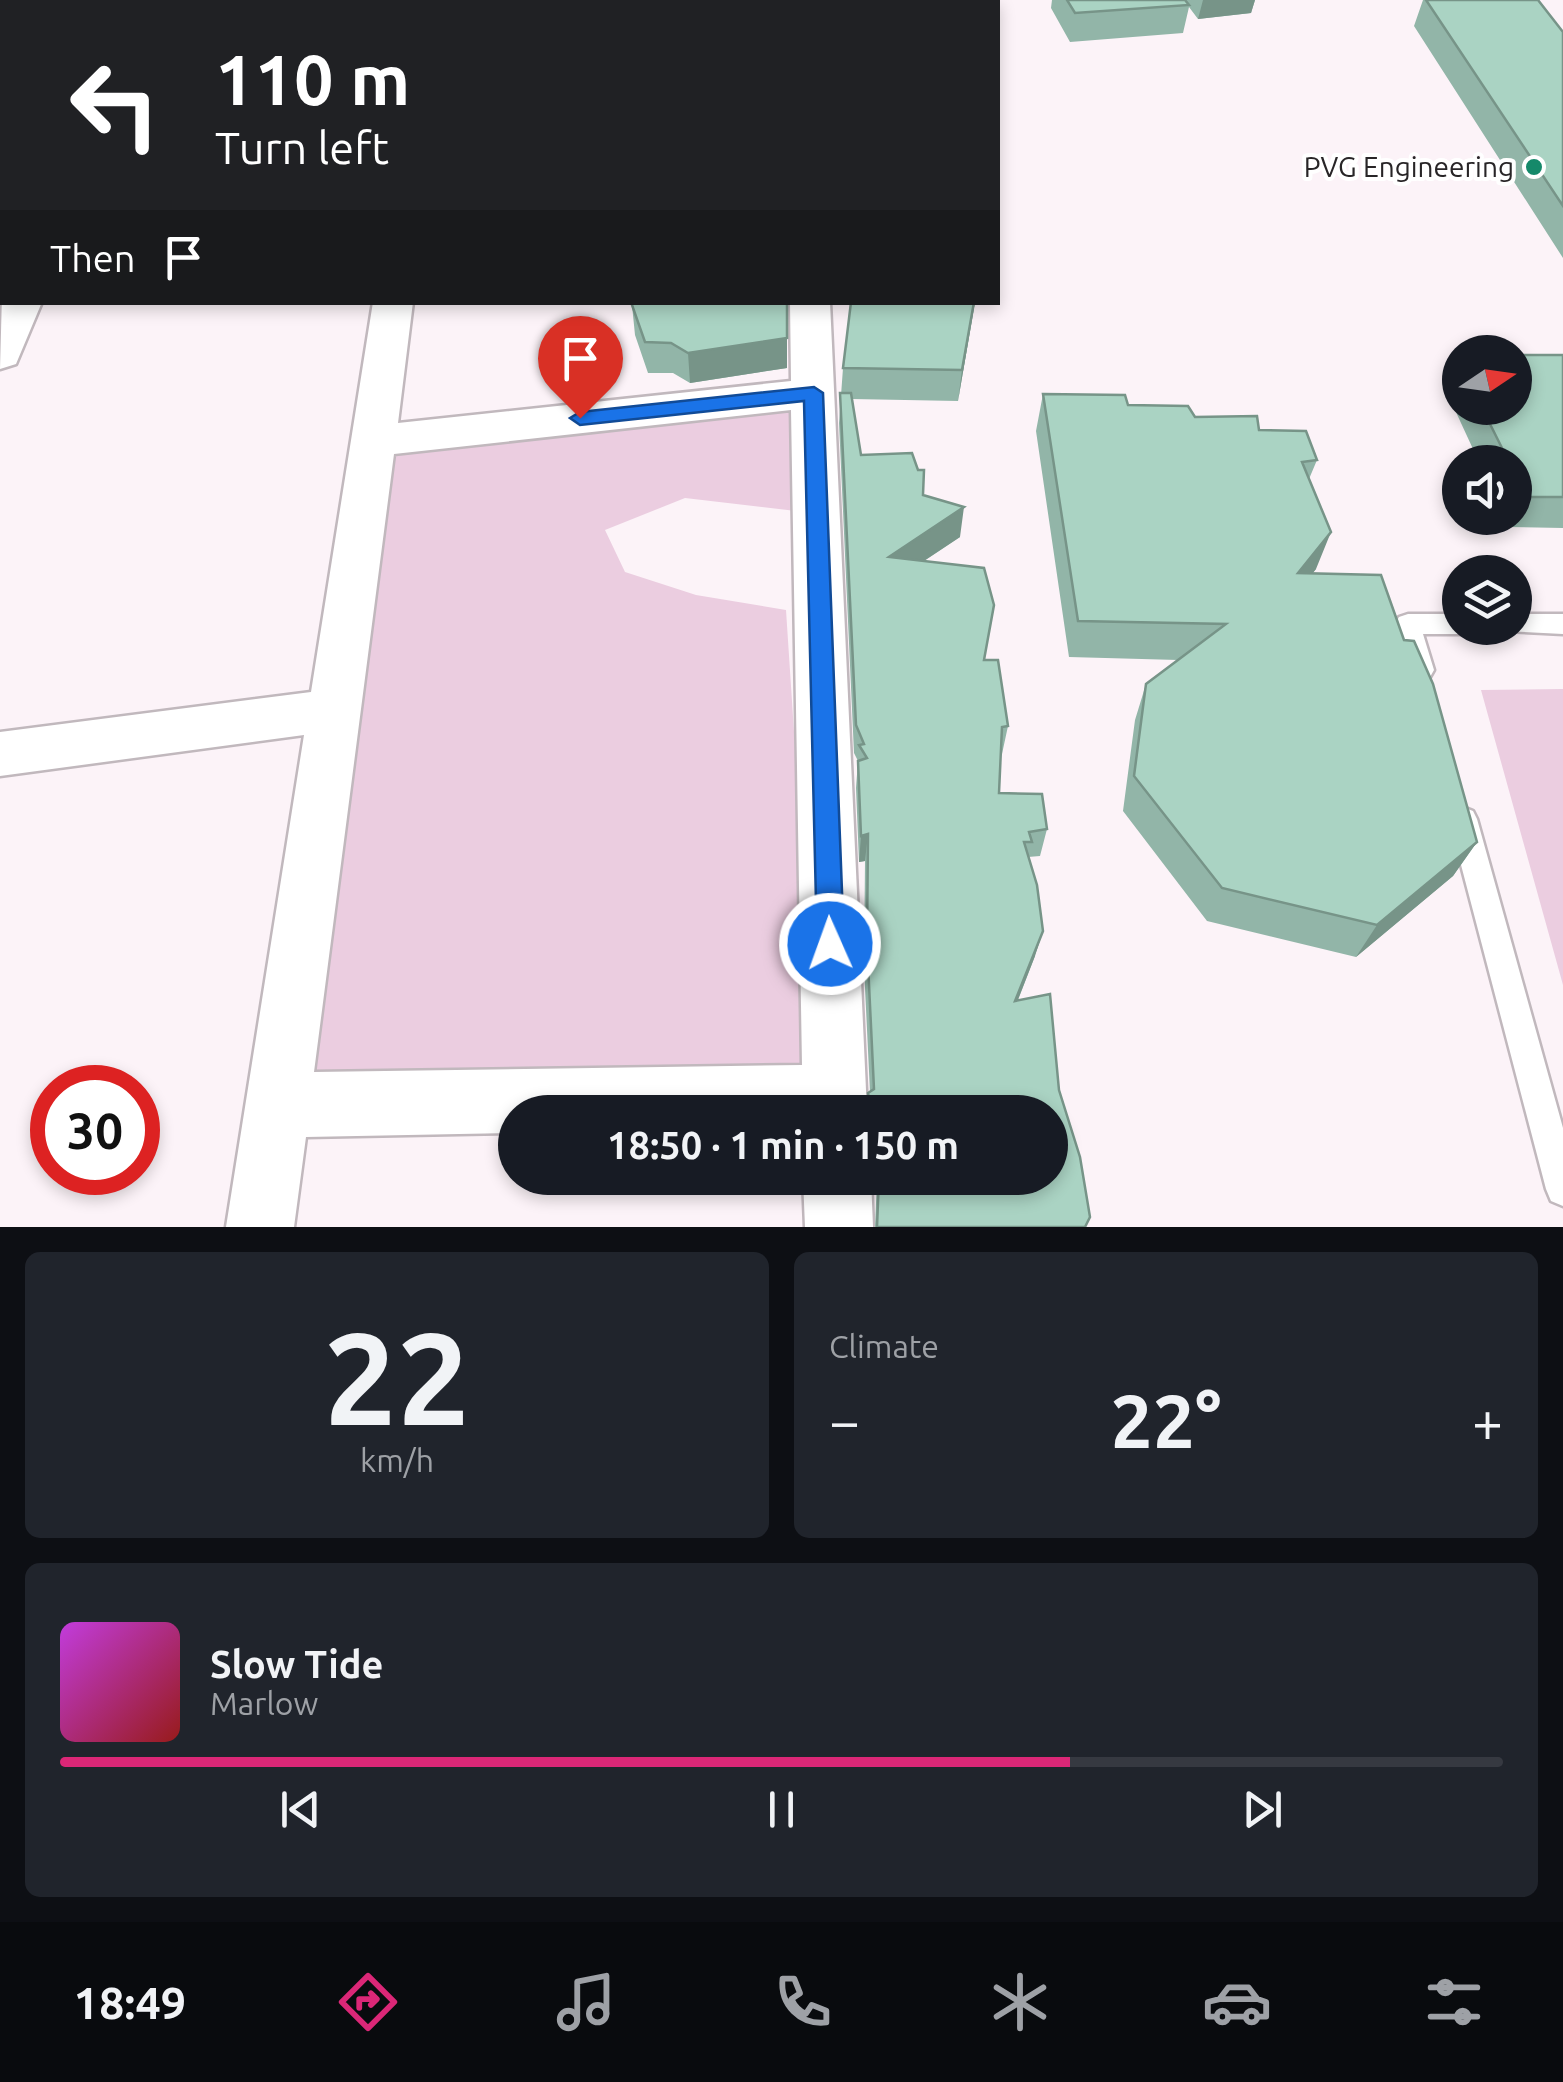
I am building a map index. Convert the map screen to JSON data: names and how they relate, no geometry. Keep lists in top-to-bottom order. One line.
{"places":["PVG Engineering"],"north":"right","page":{"turn":["110 m","Turn left"],"then":"Then","limit":"30","trip":"18:50 · 1 min · 150 m","tile":[["22","km/h"],"Climate"],"heat":["−","22°","+"],"song":["Slow Tide","Marlow"],"tabs":"18:49"}}
